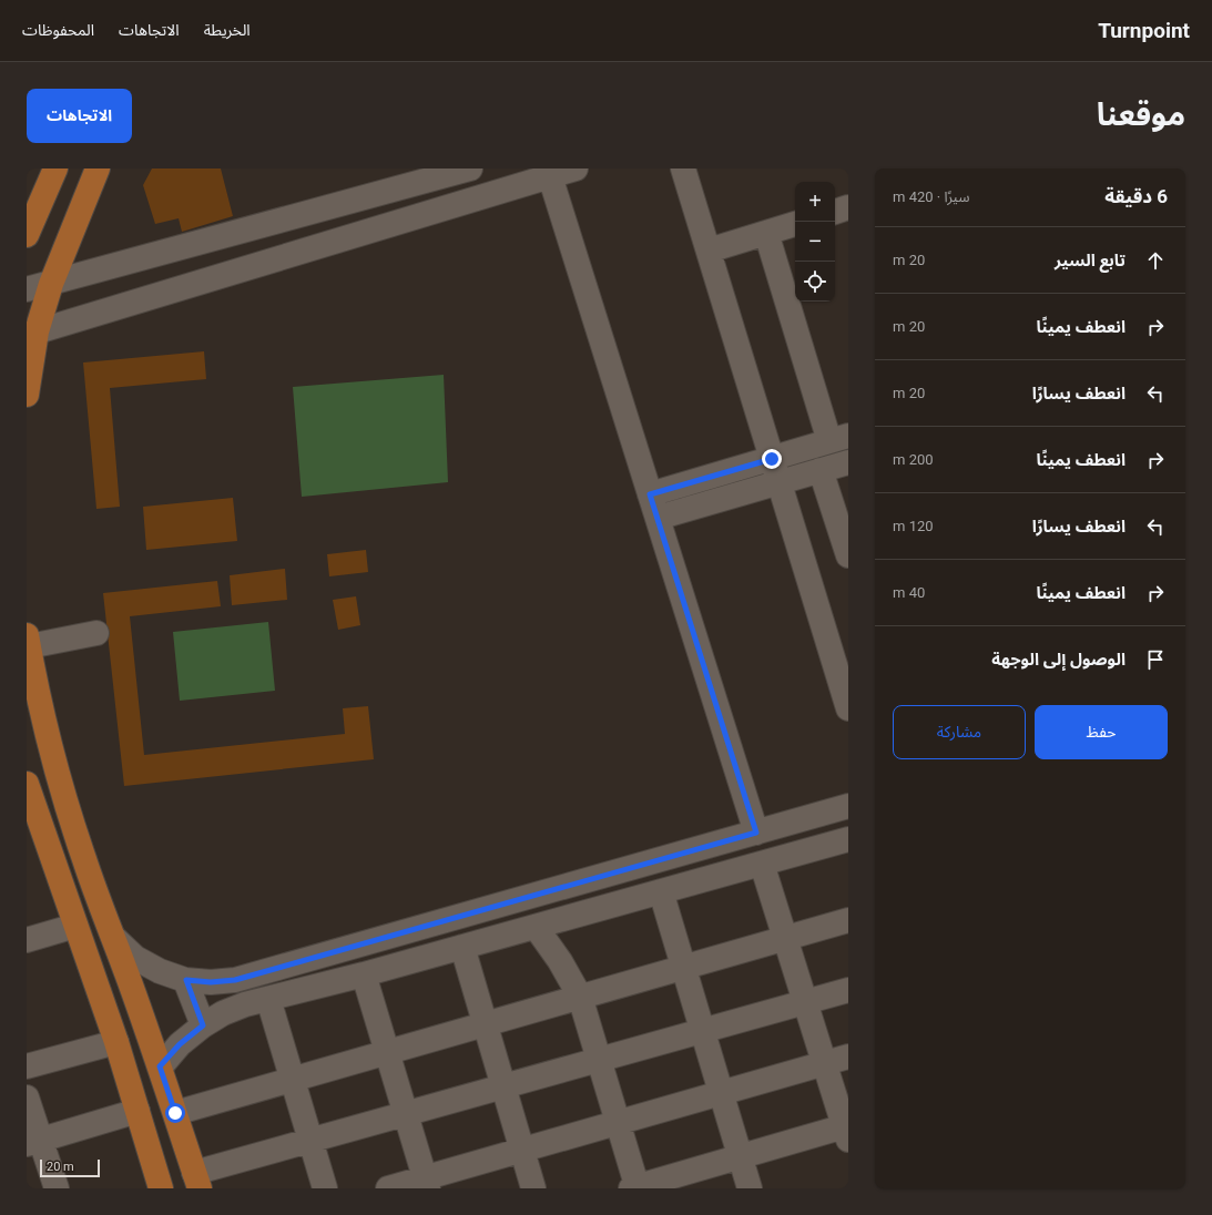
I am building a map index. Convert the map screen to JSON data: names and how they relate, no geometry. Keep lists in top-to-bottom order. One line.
{"scale_bar":"20 m","page":{"header":"Turnpoint","nav":["الخريطة","الاتجاهات","المحفوظات"],"title":"موقعنا","buttons":["الاتجاهات",["حفظ","مشاركة"]],"heading":["6 دقيقة","سيرًا · 420 m"],"map_buttons":["+","−"],"list":[["تابع السير","20 m"],["انعطف يمينًا","20 m"],["انعطف يسارًا","20 m"],["انعطف يمينًا","200 m"],["انعطف يسارًا","120 m"],["انعطف يمينًا","40 m"],"الوصول إلى الوجهة"],"scale":"20 m"}}
